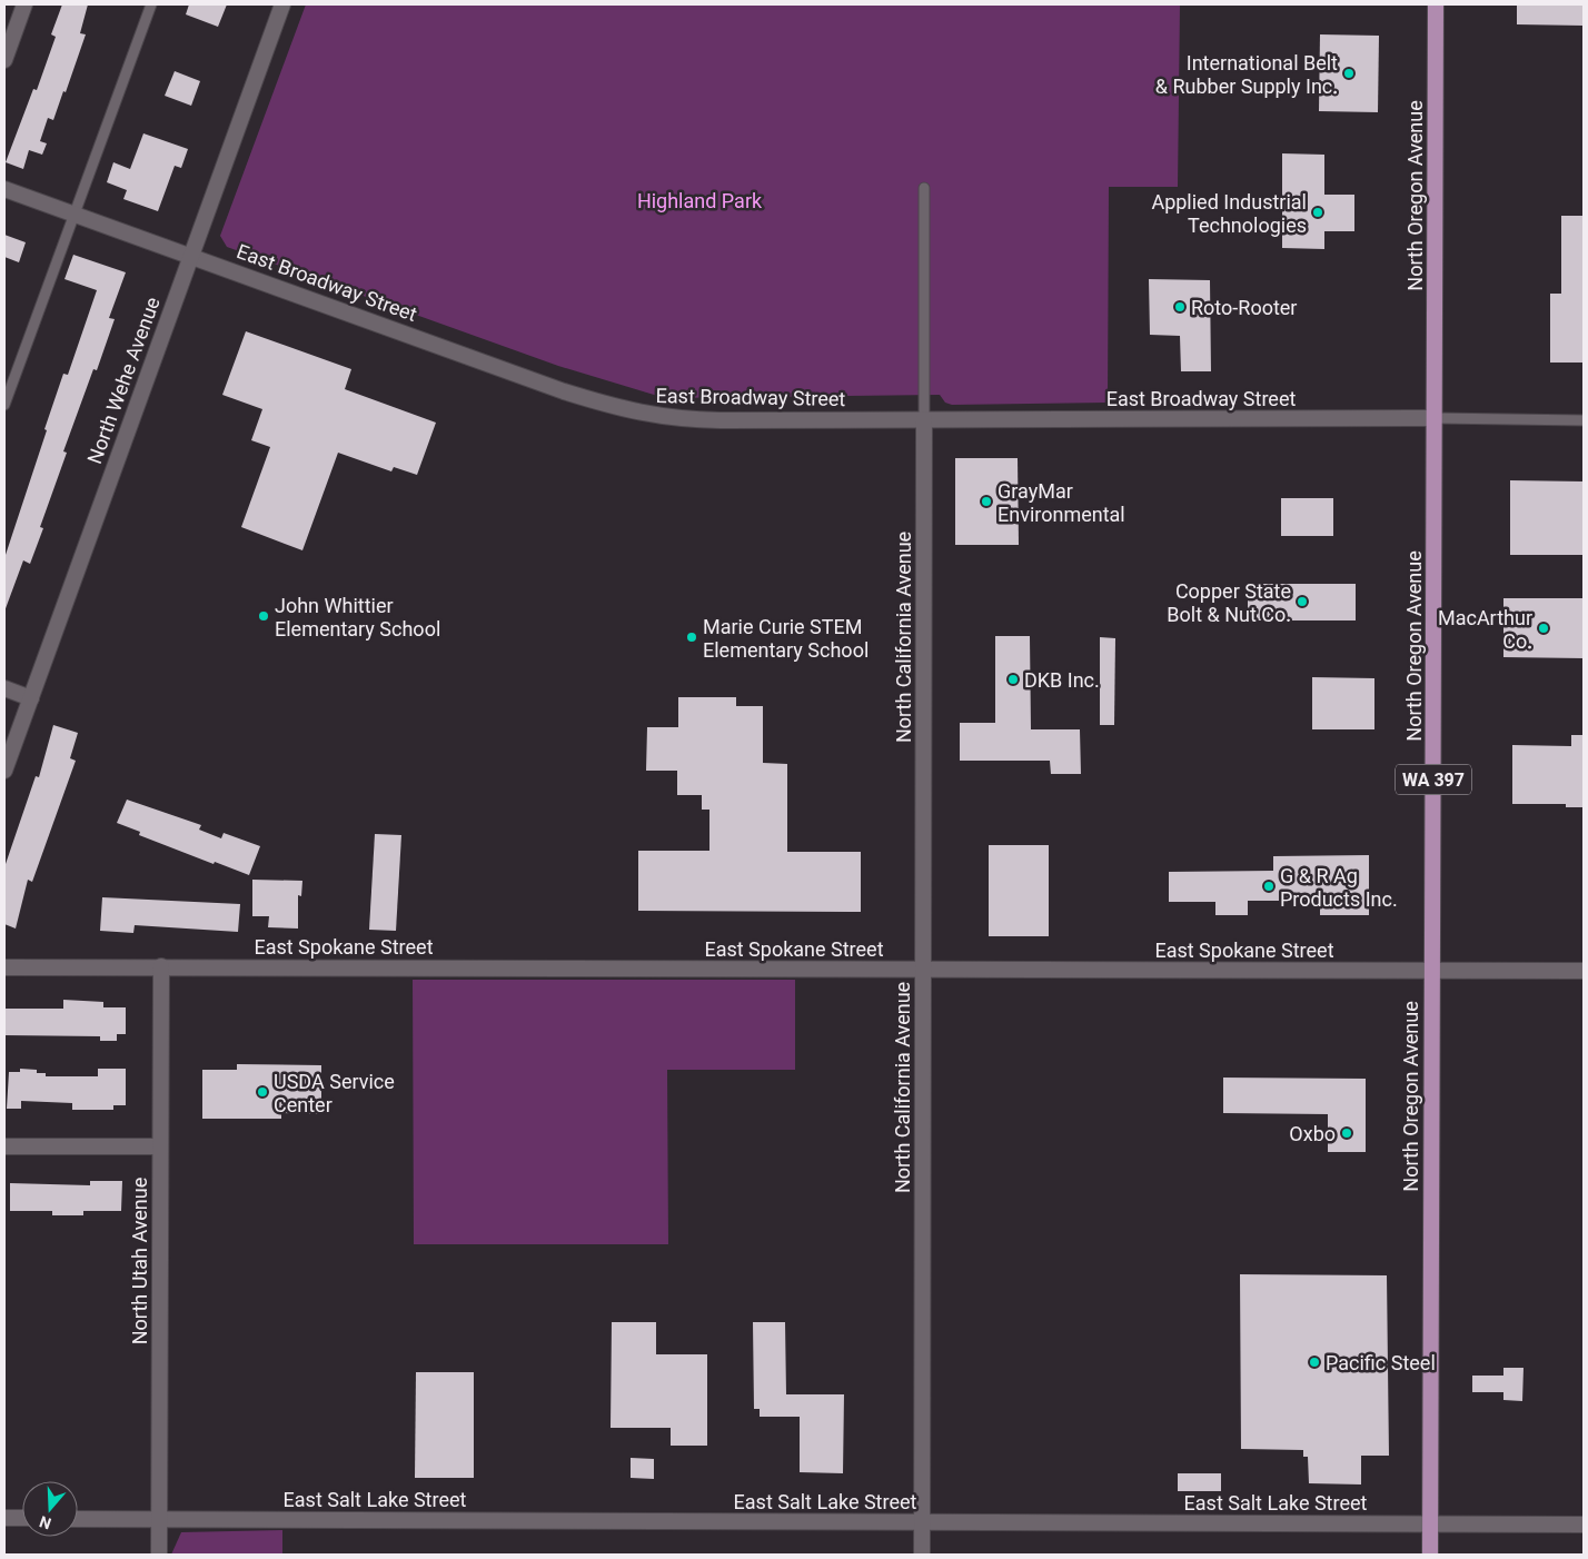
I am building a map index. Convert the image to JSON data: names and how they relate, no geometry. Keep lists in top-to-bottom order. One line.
{"streets":{"main road":["North Oregon Avenue","WA 397"],"street":["East Broadway Street","North Wehe Avenue","North California Avenue","East Spokane Street","North Utah Avenue","East Salt Lake Street"]},"crossings":[["North Oregon Avenue","East Broadway Street"],["North Oregon Avenue","East Spokane Street"],["North Oregon Avenue","East Salt Lake Street"],["East Broadway Street","North Wehe Avenue"],["East Broadway Street","North California Avenue"],["North California Avenue","East Spokane Street"],["North California Avenue","East Salt Lake Street"],["East Spokane Street","North Utah Avenue"],["North Utah Avenue","East Salt Lake Street"]],"parks":["Highland Park"],"places":["International Belt & Rubber Supply Inc.","Applied Industrial Technologies","Roto-Rooter","GrayMar Environmental","Copper State Bolt & Nut Co.","John Whittier Elementary School","MacArthur Co.","Marie Curie STEM Elementary School","DKB Inc.","G & R Ag Products Inc.","USDA Service Center","Oxbo","Pacific Steel"],"north":"bottom"}
